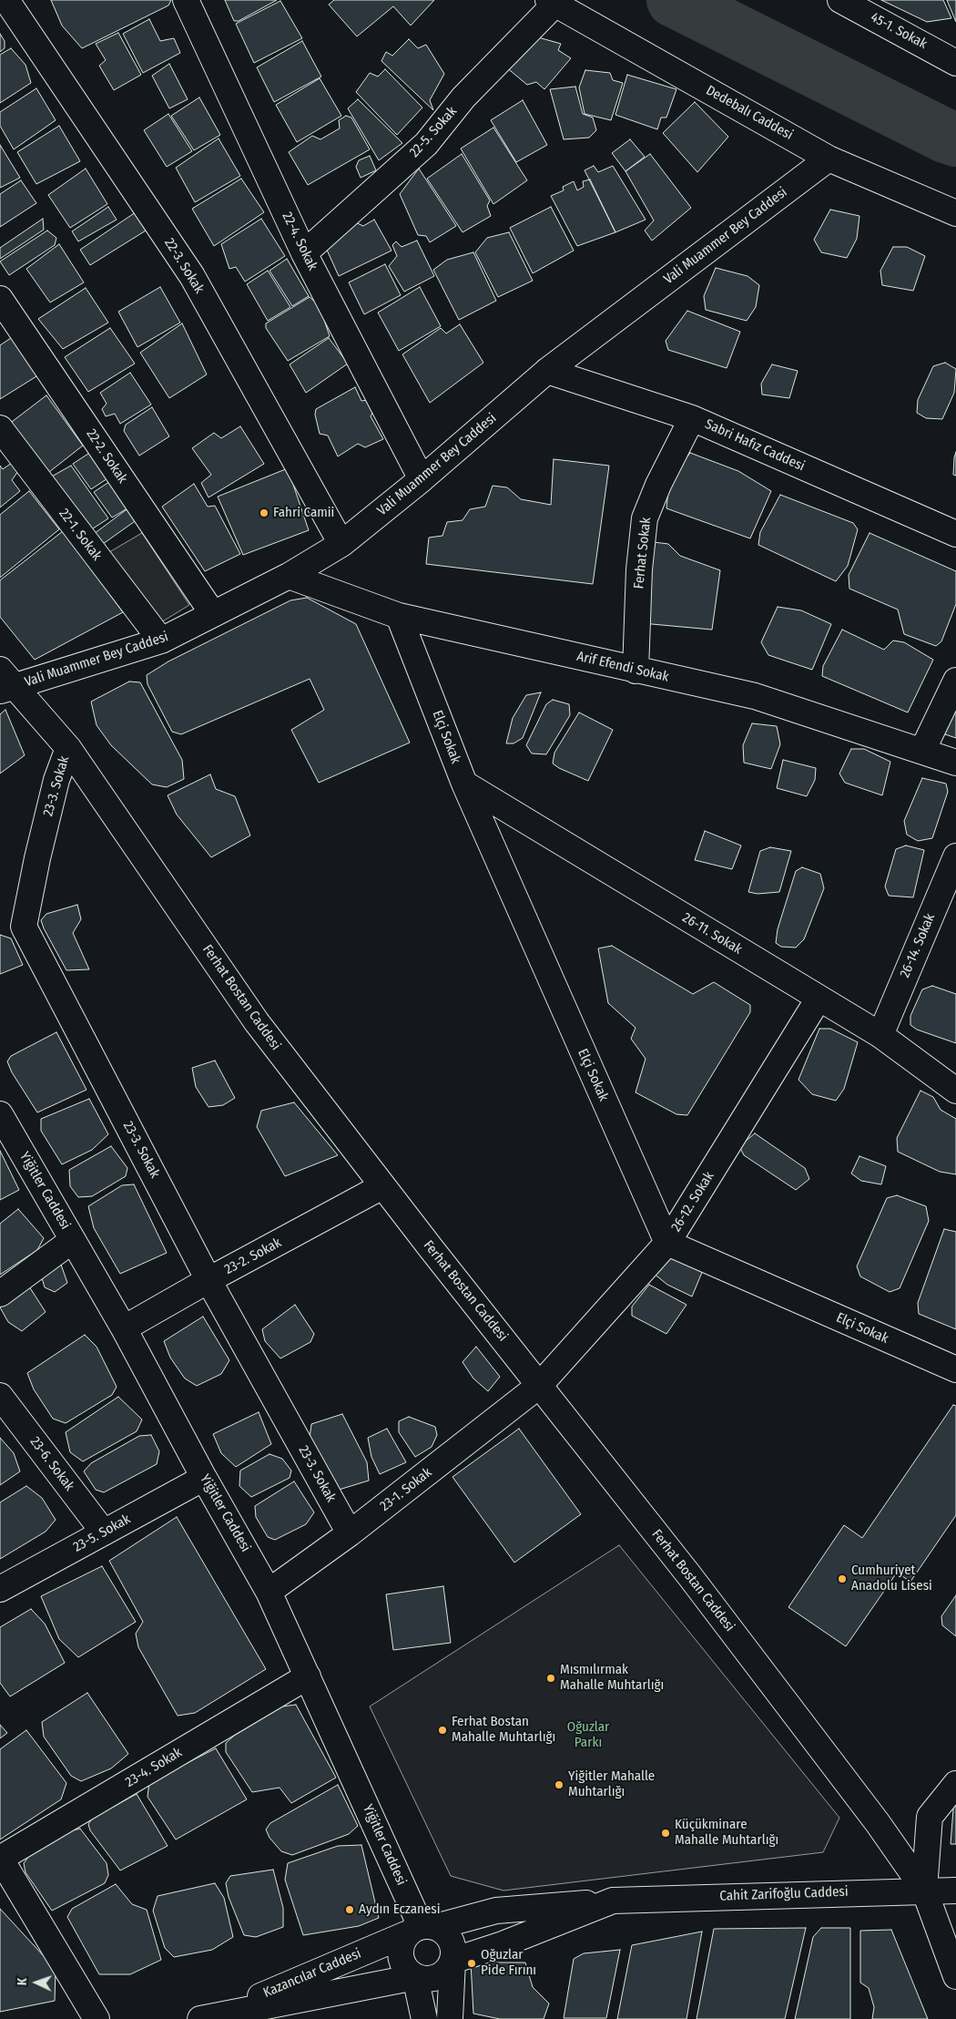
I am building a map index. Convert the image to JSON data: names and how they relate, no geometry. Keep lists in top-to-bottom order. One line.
{"streets":{"street":["45-1. Sokak","Dedebalı Caddesi","22-5. Sokak","Vali Muammer Bey Caddesi","22-4. Sokak","22-3. Sokak","Sabri Hafız Caddesi","22-2. Sokak","22-1. Sokak","Ferhat Sokak","Arif Efendi Sokak","Elçi Sokak","23-3. Sokak","26-11. Sokak","26-14. Sokak","Ferhat Bostan Caddesi","Yiğitler Caddesi","26-12. Sokak","23-2. Sokak","23-6. Sokak","23-1. Sokak","23-5. Sokak","23-4. Sokak","Cahit Zarifoğlu Caddesi","Kazancılar Caddesi"]},"crossings":[["Dedebalı Caddesi","22-5. Sokak"],["Dedebalı Caddesi","Vali Muammer Bey Caddesi"],["22-5. Sokak","22-4. Sokak"],["Vali Muammer Bey Caddesi","22-4. Sokak"],["Vali Muammer Bey Caddesi","22-3. Sokak"],["Vali Muammer Bey Caddesi","Sabri Hafız Caddesi"],["Vali Muammer Bey Caddesi","22-2. Sokak"],["Vali Muammer Bey Caddesi","22-1. Sokak"],["Vali Muammer Bey Caddesi","Arif Efendi Sokak"],["Vali Muammer Bey Caddesi","Ferhat Bostan Caddesi"],["Sabri Hafız Caddesi","Ferhat Sokak"],["Ferhat Sokak","Arif Efendi Sokak"],["Arif Efendi Sokak","Elçi Sokak"],["Elçi Sokak","26-11. Sokak"],["Elçi Sokak","26-12. Sokak"],["23-3. Sokak","Ferhat Bostan Caddesi"],["23-3. Sokak","23-2. Sokak"],["23-3. Sokak","23-1. Sokak"],["26-11. Sokak","26-14. Sokak"],["26-11. Sokak","26-12. Sokak"],["Ferhat Bostan Caddesi","26-12. Sokak"],["Ferhat Bostan Caddesi","23-2. Sokak"],["Ferhat Bostan Caddesi","23-1. Sokak"],["Ferhat Bostan Caddesi","Cahit Zarifoğlu Caddesi"],["Yiğitler Caddesi","23-2. Sokak"],["Yiğitler Caddesi","23-1. Sokak"],["Yiğitler Caddesi","23-5. Sokak"],["Yiğitler Caddesi","23-4. Sokak"],["Yiğitler Caddesi","Cahit Zarifoğlu Caddesi"],["Yiğitler Caddesi","Kazancılar Caddesi"],["26-12. Sokak","23-1. Sokak"],["23-6. Sokak","23-5. Sokak"],["Cahit Zarifoğlu Caddesi","Kazancılar Caddesi"]],"parks":["Oğuzlar Parkı"],"places":["Fahri Camii","Cumhuriyet Anadolu Lisesi","Mısmılırmak Mahalle Muhtarlığı","Ferhat Bostan Mahalle Muhtarlığı","Yiğitler Mahalle Muhtarlığı","Küçükminare Mahalle Muhtarlığı","Aydın Eczanesi","Oğuzlar Pide Fırını"],"north":"left"}
